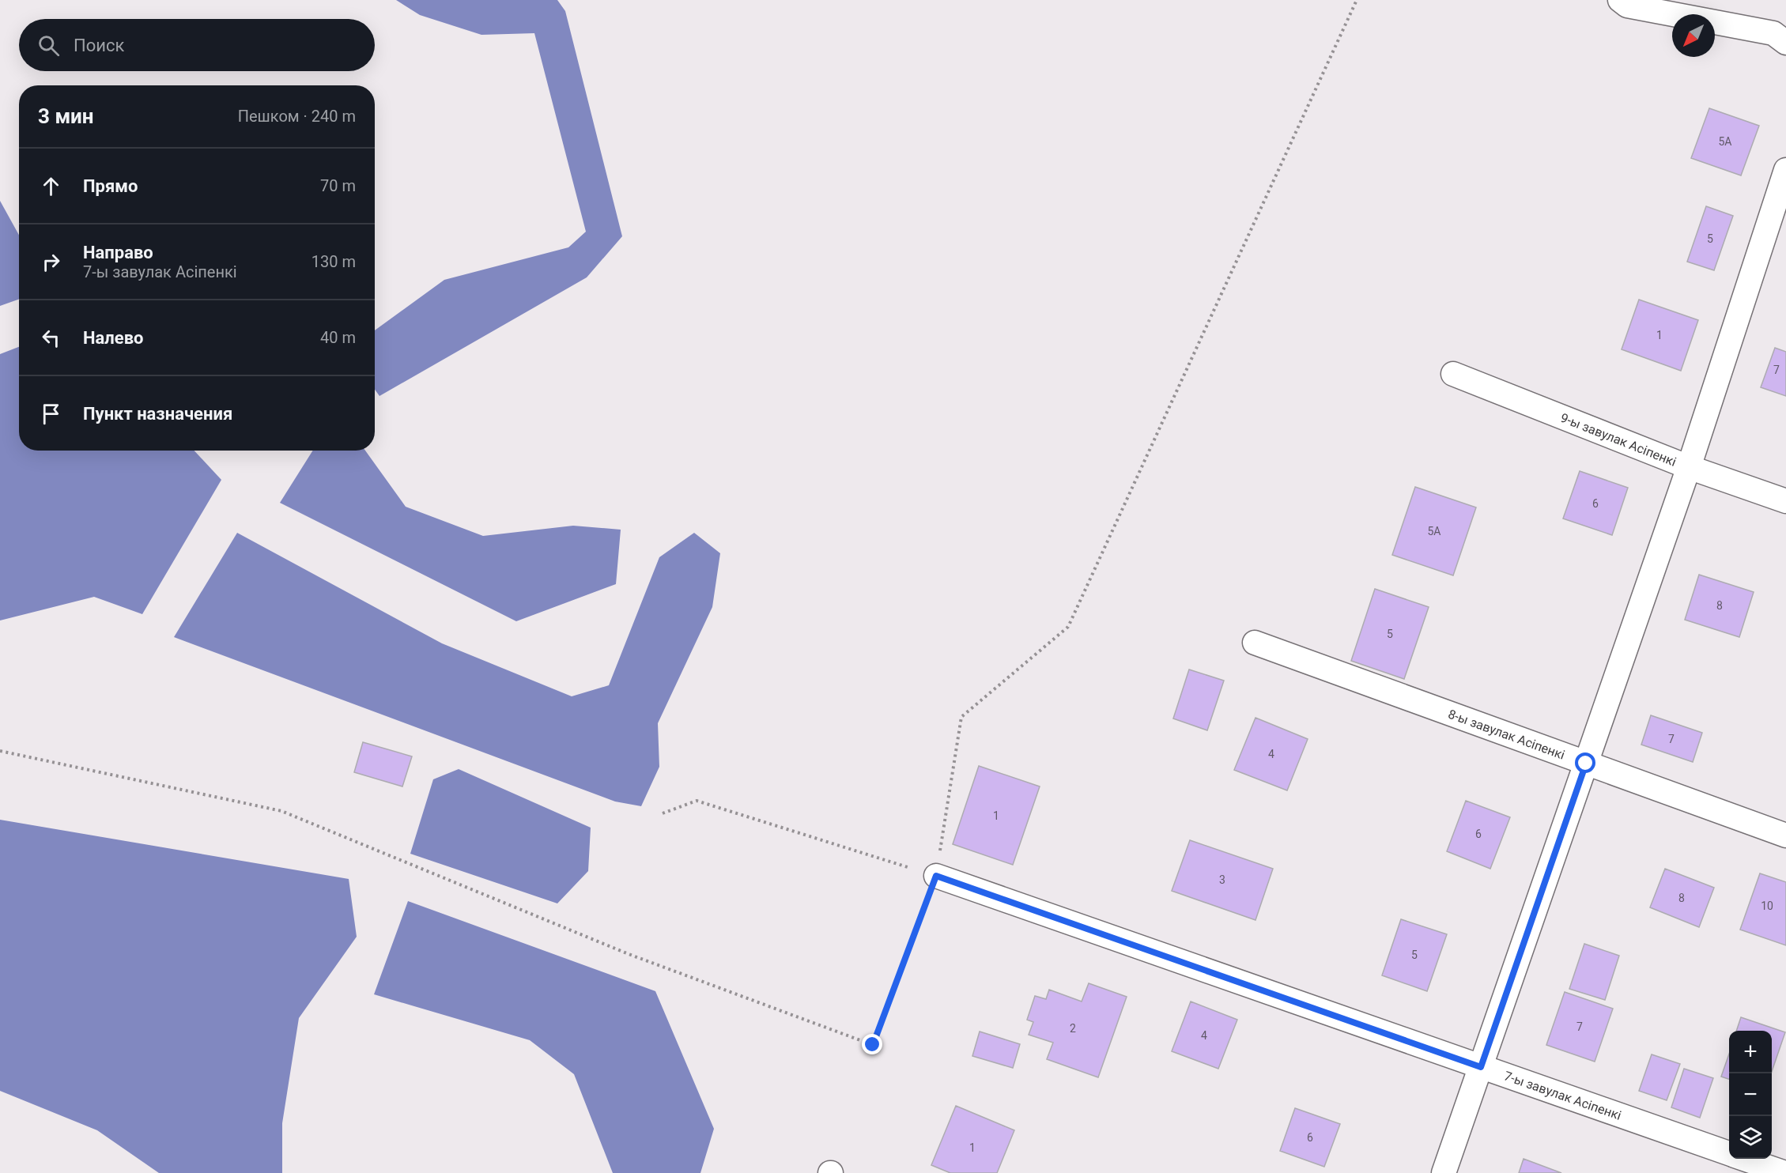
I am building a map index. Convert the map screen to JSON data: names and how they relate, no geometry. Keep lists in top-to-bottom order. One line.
{"streets":{"street":["9-ы завулак Асіпенкі","8-ы завулак Асіпенкі","7-ы завулак Асіпенкі"]},"house_numbers":["5А","5","1","7","6","5А","8","5","7","4","1","6","3","8","10","5","7","2","4","6","1"],"north":"bottom left","page":{"search":"Поиск","heading":["3 мин","Пешком · 240 m"],"list":[["Прямо","70 m"],["Направо","7-ы завулак Асіпенкі","130 m"],["Налево","40 m"],"Пункт назначения"],"map_buttons":["+","−"]}}
